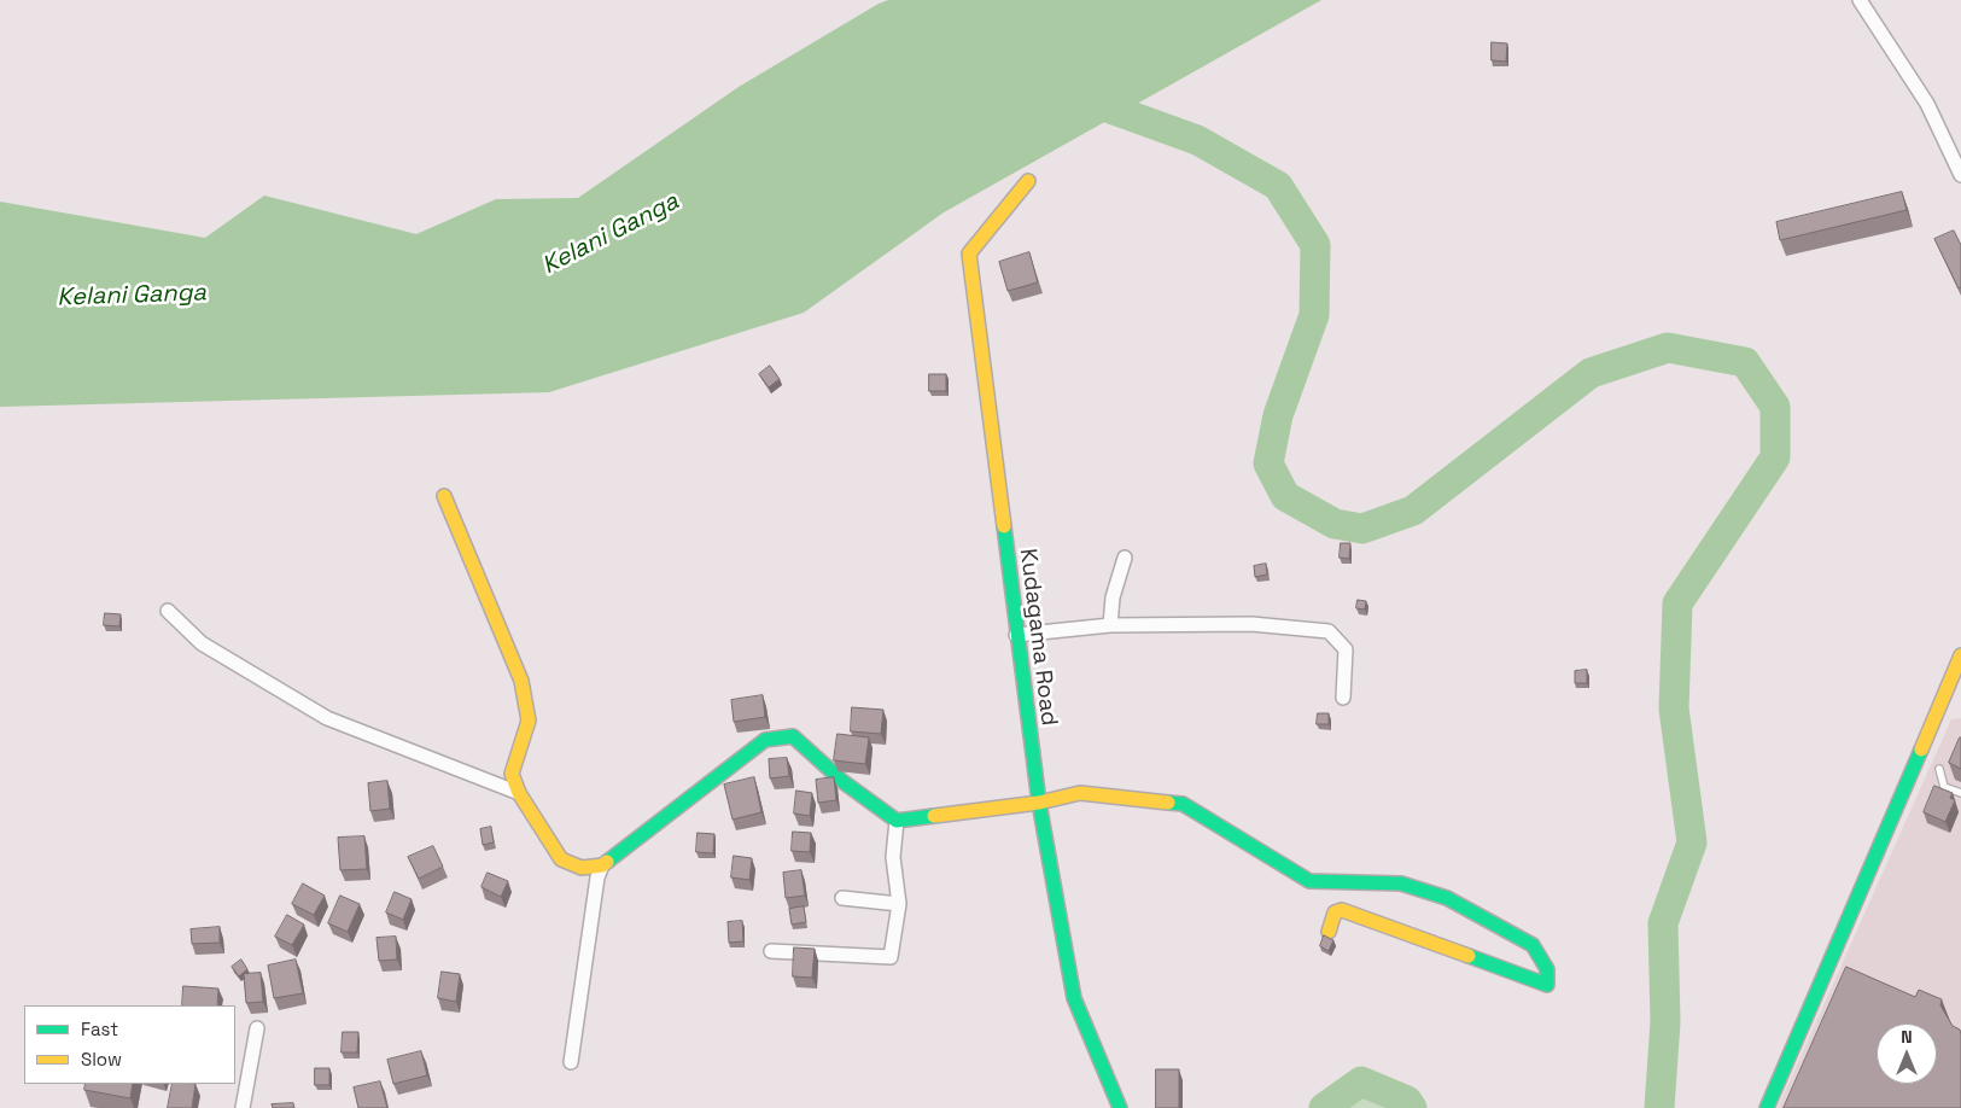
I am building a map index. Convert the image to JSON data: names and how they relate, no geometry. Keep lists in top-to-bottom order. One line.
{"streets":{"street":["Kudagama Road"]},"water":["Kelani Ganga"],"legend":["Fast","Slow"],"north":"top"}
